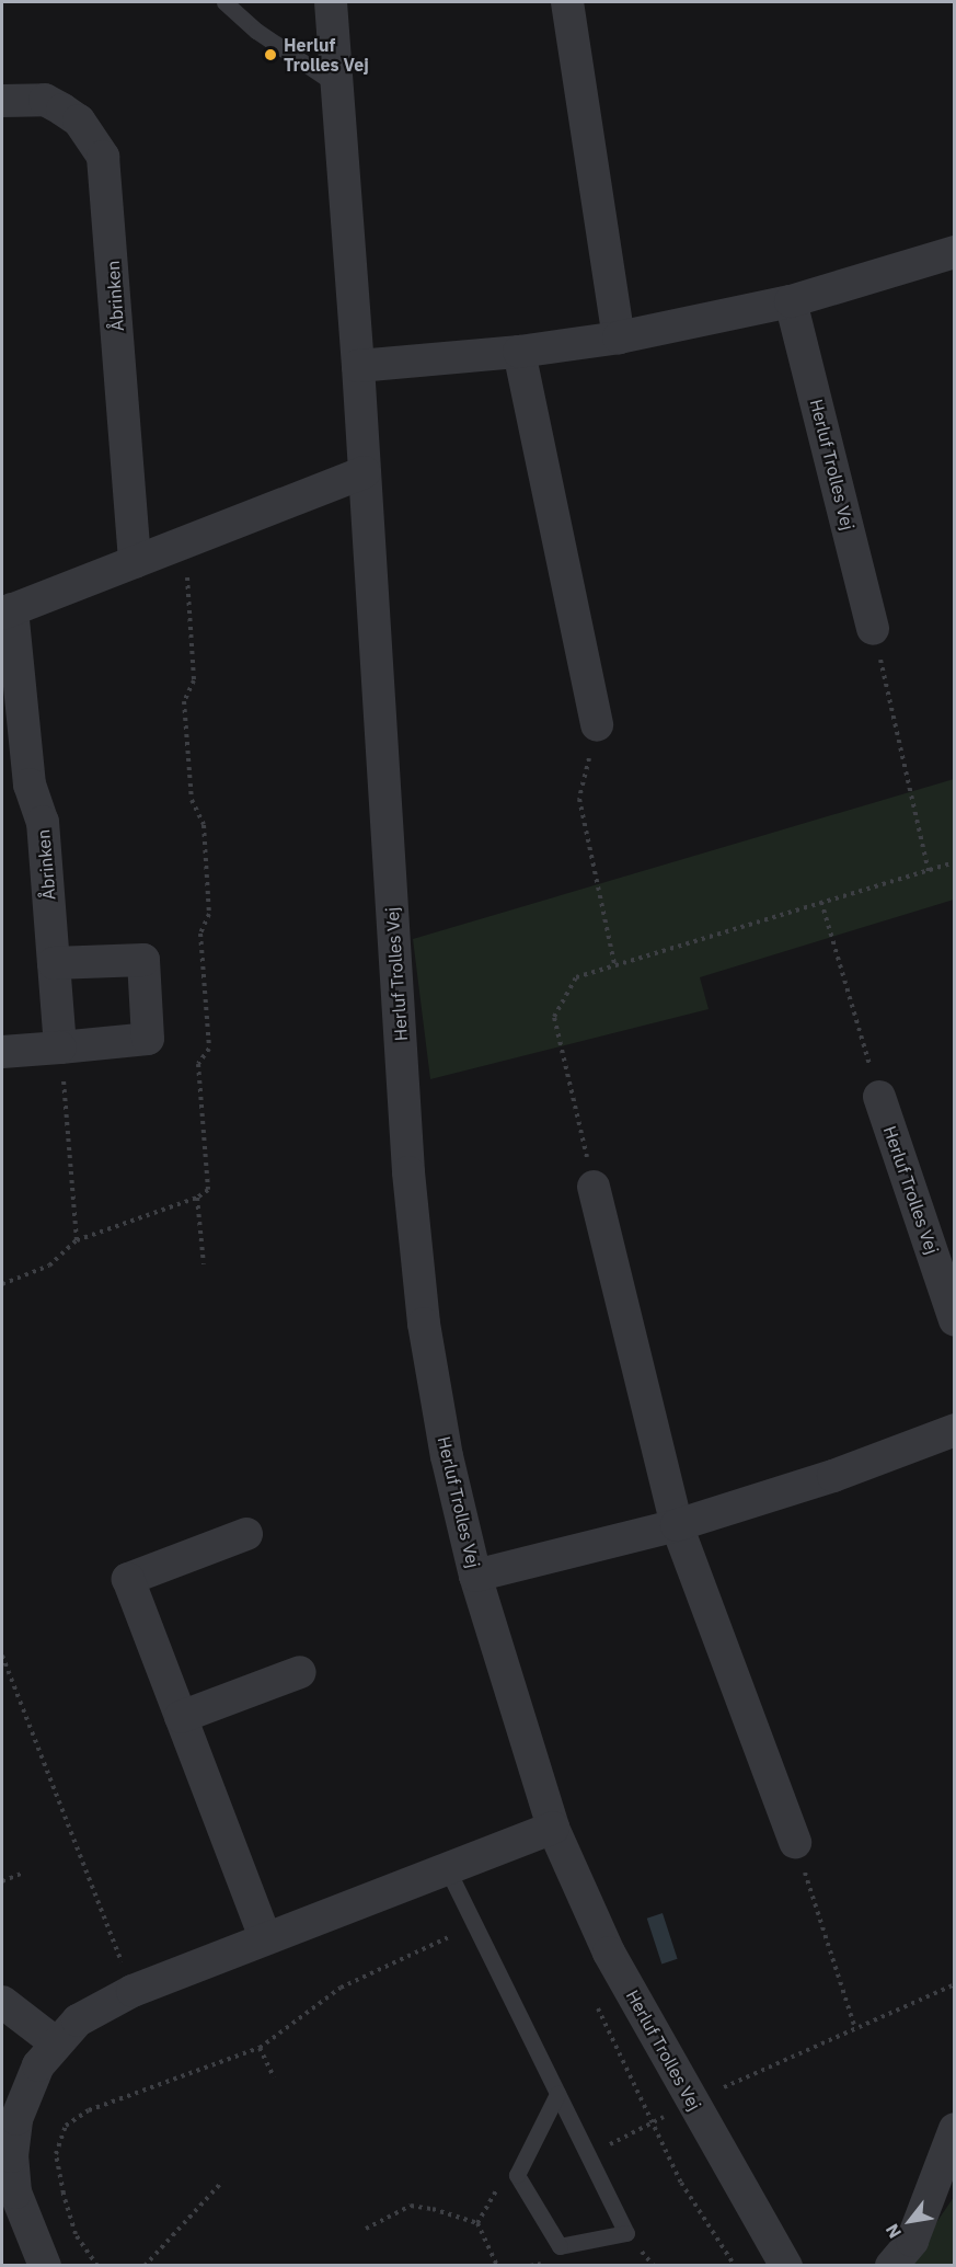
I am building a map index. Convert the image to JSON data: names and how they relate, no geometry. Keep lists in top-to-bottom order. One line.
{"streets":{"street":["Åbrinken","Herluf Trolles Vej"]},"crossings":[["Åbrinken","Herluf Trolles Vej"]],"places":["Herluf Trolles Vej"],"north":"bottom left"}
